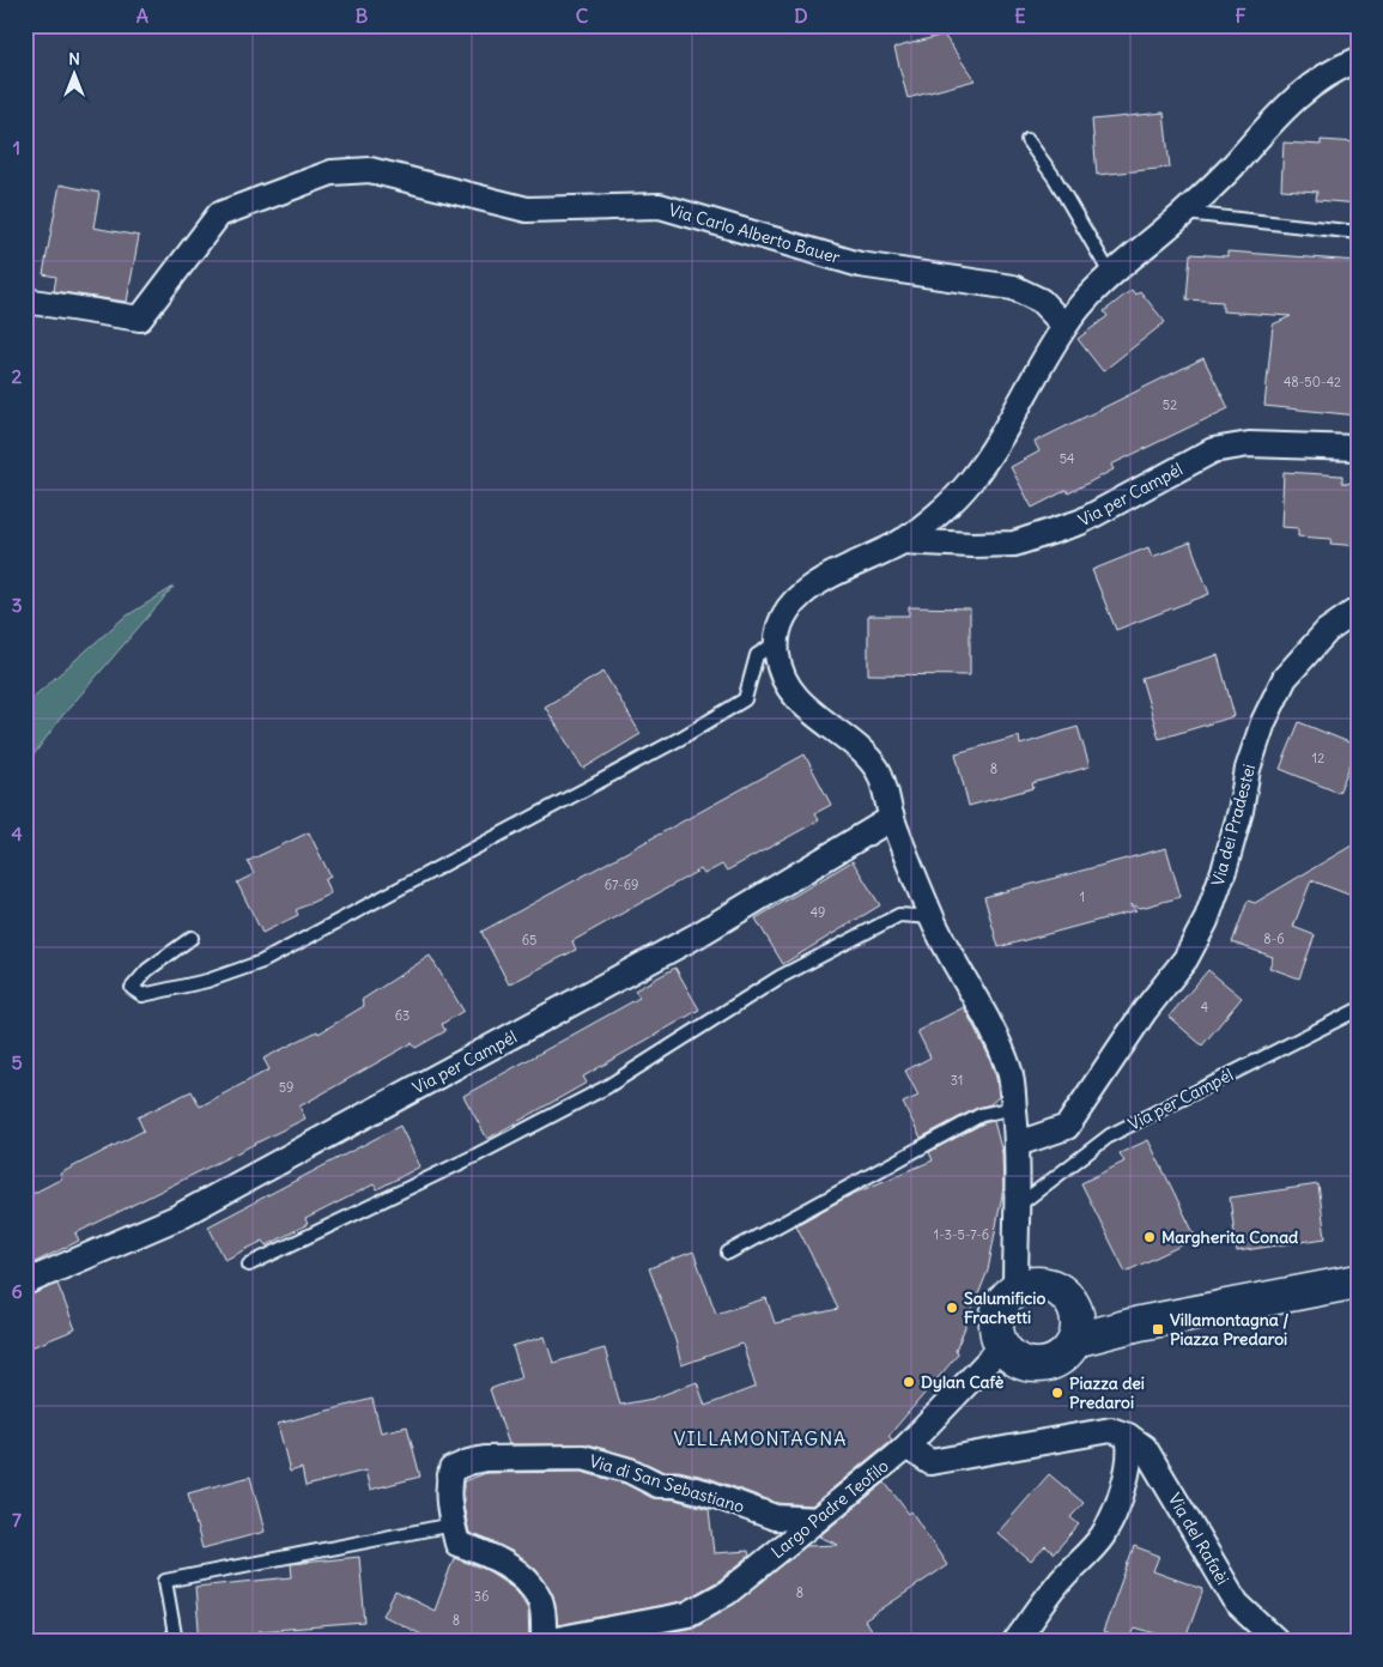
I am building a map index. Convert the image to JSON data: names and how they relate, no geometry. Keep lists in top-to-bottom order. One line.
{"streets":{"street":["Via Carlo Alberto Bauer","Via per Campél","Via dei Pradestei","Via di San Sebastiano","Largo Padre Teofilo","Via del Rafaèi"]},"crossings":[["Via Carlo Alberto Bauer","Via per Campél"],["Via per Campél","Via dei Pradestei"],["Via di San Sebastiano","Largo Padre Teofilo"]],"districts":["VILLAMONTAGNA"],"places":{"other":["Margherita Conad","Salumificio Frachetti","Dylan Cafè","Piazza dei Predaroi"],"transit":["Villamontagna / Piazza Predaroi"]},"house_numbers":["48-50-42","52","54","12","8","67-69","1","49","8-6","65","4","63","31","59","1-3-5-7-6","8","36","8"],"north":"top","grid":{"columns":["A","B","C","D","E","F"],"rows":["1","2","3","4","5","6","7"]}}
